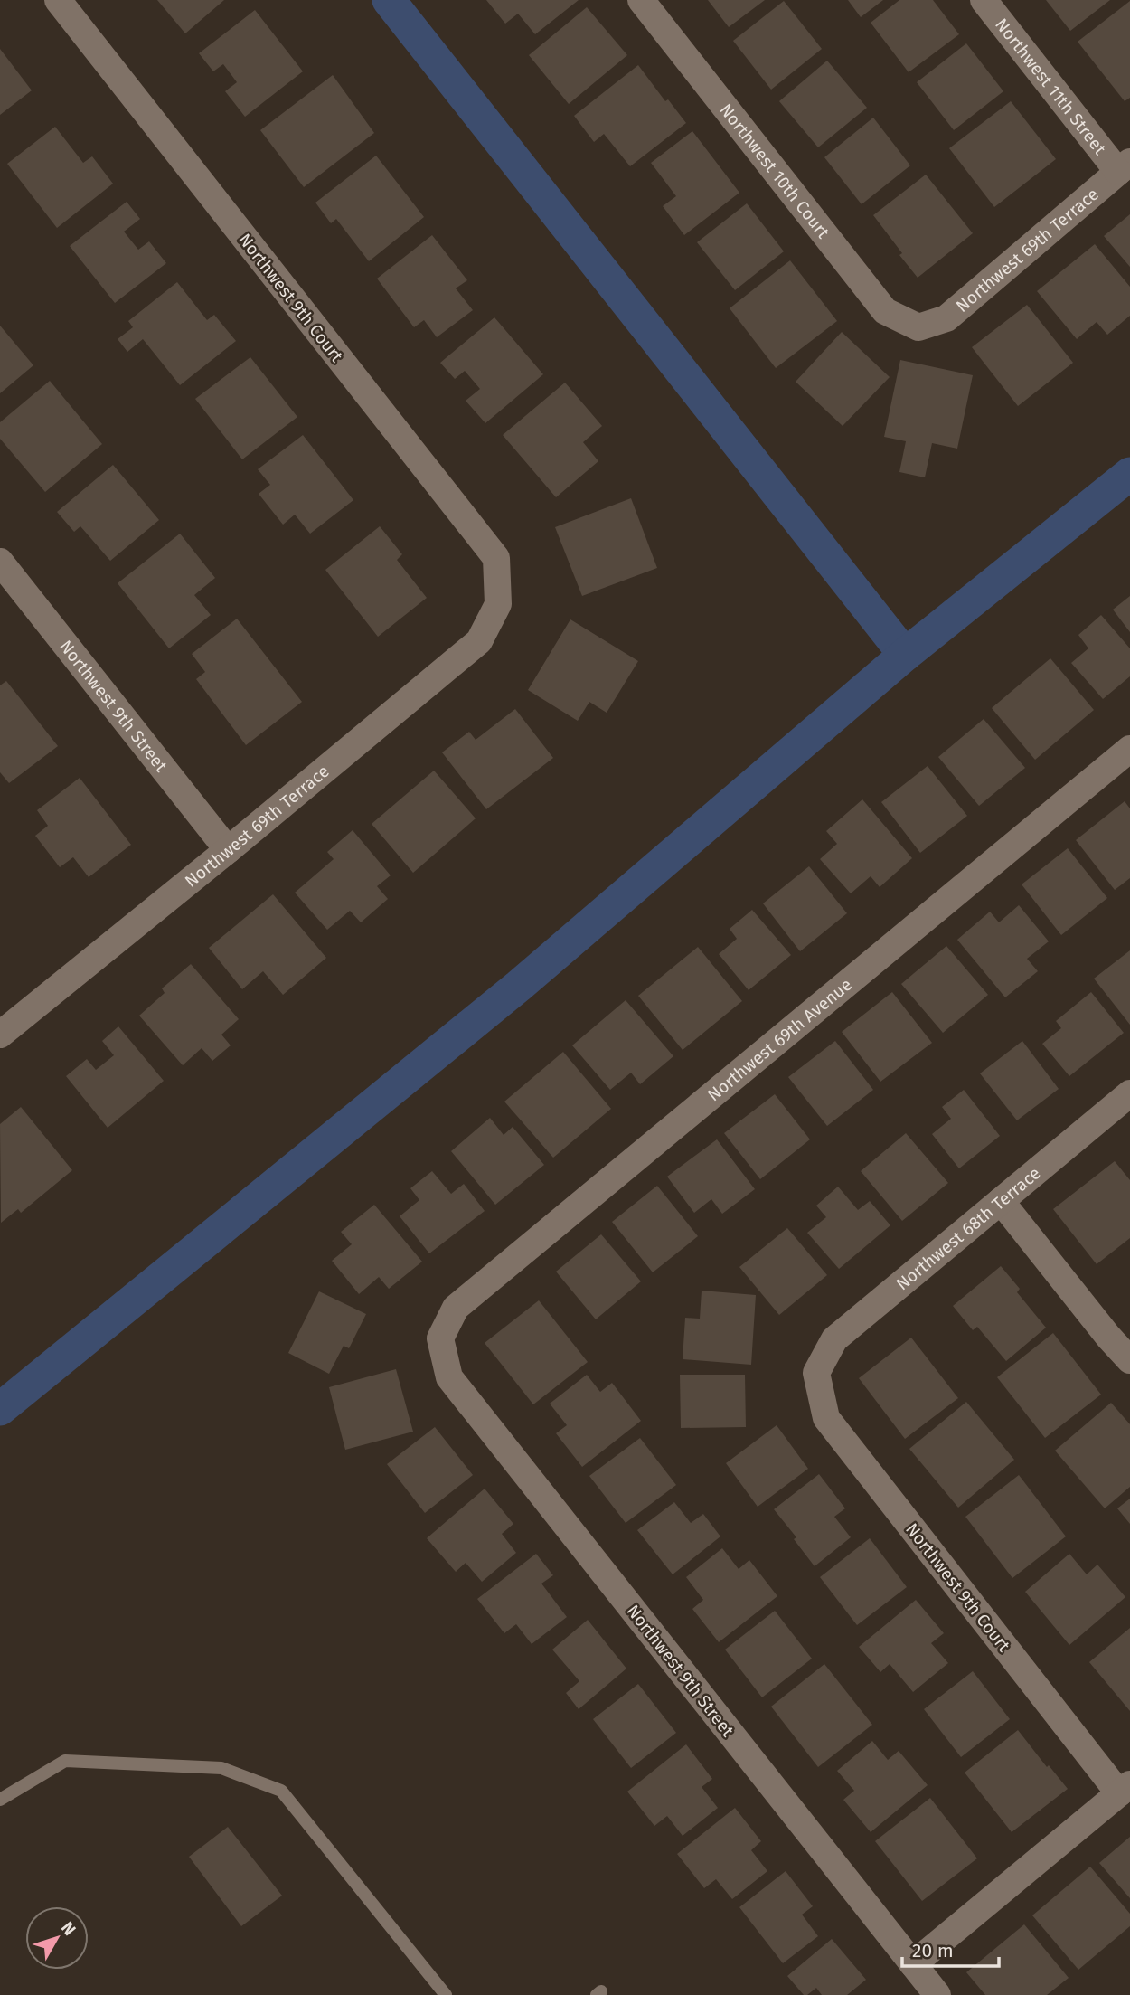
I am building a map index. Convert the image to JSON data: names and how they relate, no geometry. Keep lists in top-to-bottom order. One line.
{"streets":{"street":["Northwest 11th Street","Northwest 10th Court","Northwest 69th Terrace","Northwest 9th Court","Northwest 9th Street","Northwest 69th Avenue","Northwest 68th Terrace"]},"crossings":[["Northwest 11th Street","Northwest 69th Terrace"],["Northwest 10th Court","Northwest 69th Terrace"],["Northwest 69th Terrace","Northwest 9th Court"],["Northwest 69th Terrace","Northwest 9th Street"],["Northwest 9th Court","Northwest 68th Terrace"],["Northwest 9th Street","Northwest 69th Avenue"]],"scale_bar":"20 m","north":"top right"}
